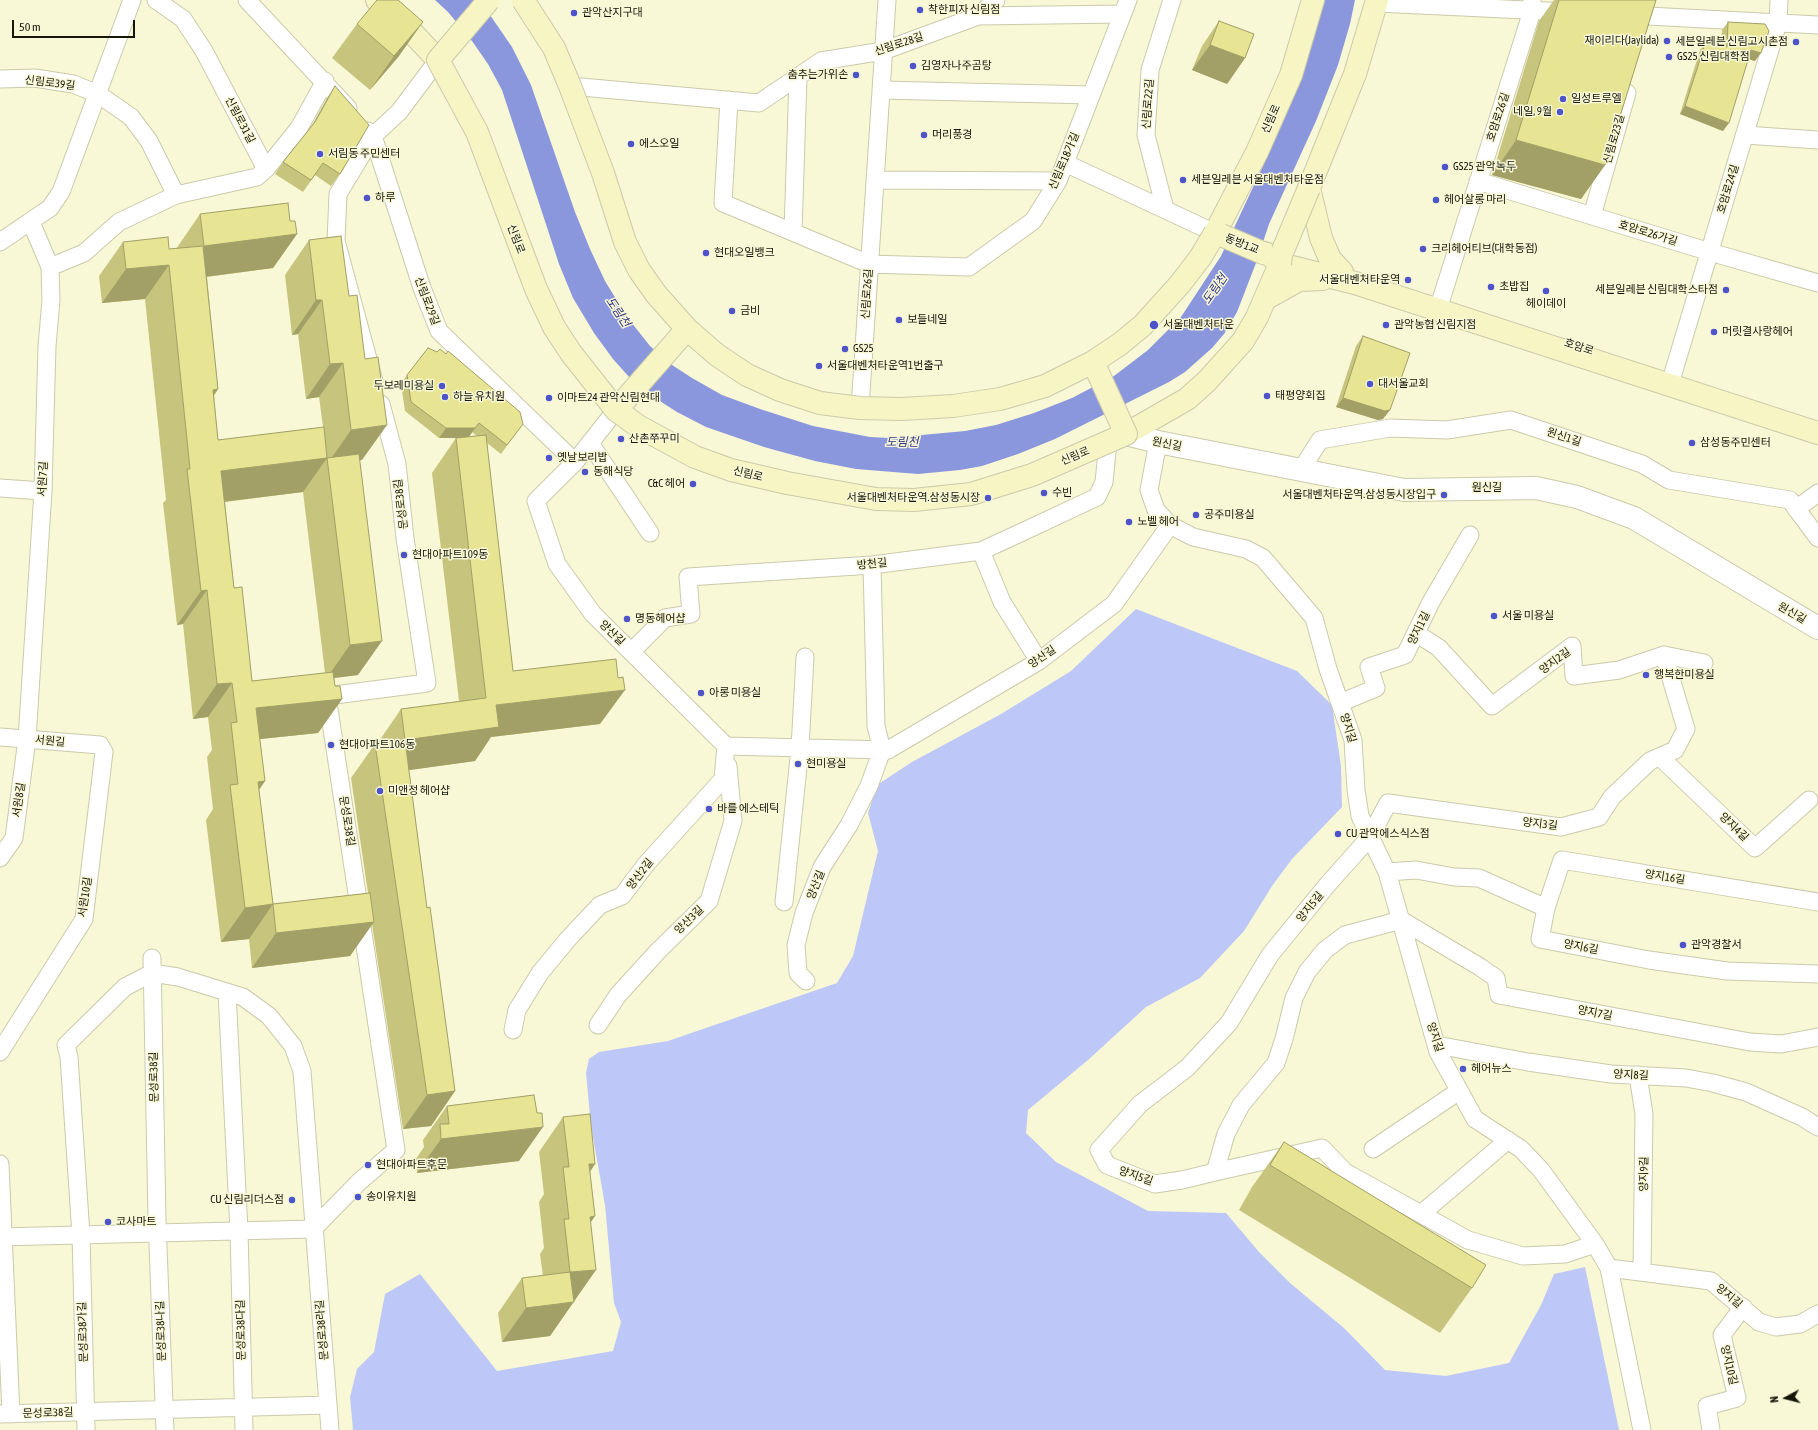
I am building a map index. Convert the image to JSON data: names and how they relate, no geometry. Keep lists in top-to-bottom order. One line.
{"streets":{"main road":["신림로","동방1교","호암로"],"street":["신림로28길","신림로39길","신림로22길","호암로26길","신림로31길","신림로23길","신림로18가길","호암로24길","호암로26가길","신림로26길","신림로29길","원신1길","원신길","서원7길","문성로38길","방천길","양지1길","양산길","양지2길","양지길","서원길","서원8길","양지3길","양지4길","양산2길","양지16길","서원10길","양지5길","양산3길","양지6길","양지7길","양지8길","양지9길","문성로38다길","문성로38라길","문성로38나길","문성로38가길","양지10길"]},"crossings":[["신림로28길","신림로"],["신림로28길","신림로18가길"],["신림로28길","신림로26길"],["호암로26길","호암로26가길"],["호암로26길","호암로"],["신림로","동방1교"],["신림로","신림로26길"],["신림로","원신길"],["신림로","방천길"],["신림로","양산길"],["신림로23길","호암로26가길"],["신림로18가길","신림로26길"],["호암로24길","호암로26가길"],["호암로24길","호암로"],["동방1교","호암로"],["신림로29길","문성로38길"],["신림로29길","양산길"],["원신1길","원신길"],["원신길","방천길"],["원신길","양지길"],["서원7길","서원길"],["서원7길","서원8길"],["문성로38길","문성로38다길"],["문성로38길","문성로38라길"],["문성로38길","문성로38나길"],["문성로38길","문성로38가길"],["방천길","양산길"],["양지1길","양지2길"],["양지1길","양지길"],["양산길","양지길"],["양산길","양산2길"],["양산길","양산3길"],["양지2길","양지3길"],["양지길","양지3길"],["양지길","양지5길"],["양지길","양지7길"],["양지길","양지8길"],["양지길","양지9길"],["양지길","양지10길"],["서원길","서원8길"],["서원길","서원10길"],["양지3길","양지4길"],["양지3길","양지5길"],["양산2길","양산3길"],["양지16길","양지6길"],["양지8길","양지9길"]],"water":["도림천"],"places":["착한피자 신림점","관악산지구대","재이리다(Jaylida)","세븐일레븐 신림고시촌점","GS25 신림대학점","김영자나주곰탕","춤추는가위손","일성트루엘","네일, 9월","머리풍경","에스오일","서림동 주민센터","GS25 관악녹두","세븐일레븐 서울대벤처타운점","하루","헤어살롱 마리","크리헤어티브(대학동점)","현대오일뱅크","서울대벤처타운역","초밥집","세븐일레븐 신림대학스타점","헤이데이","금비","보들네일","서울대벤처타운","관악농협 신림지점","머릿결사랑헤어","GS25","서울대벤처타운역1번출구","대서울교회","두보레미용실","태평양회집","하늘 유치원","이마트24 관악신림현대","산촌쭈꾸미","삼성동주민센터","옛날보리밥","동해식당","C&C 헤어","수빈","서울대벤처타운역.삼성동시장입구","서울대벤처타운역.삼성동시장","공주미용실","노벨 헤어","현대아파트109동","서울 미용실","명동헤어샵","행복한미용실","아롱 미용실","현대아파트106동","현미용실","미앤정 헤어샵","바를 에스테틱","CU 관악에스식스점","관악경찰서","헤어뉴스","현대아파트후문","송이유치원","CU 신림리더스점","코사마트"],"scale_bar":"50 m","north":"left"}
